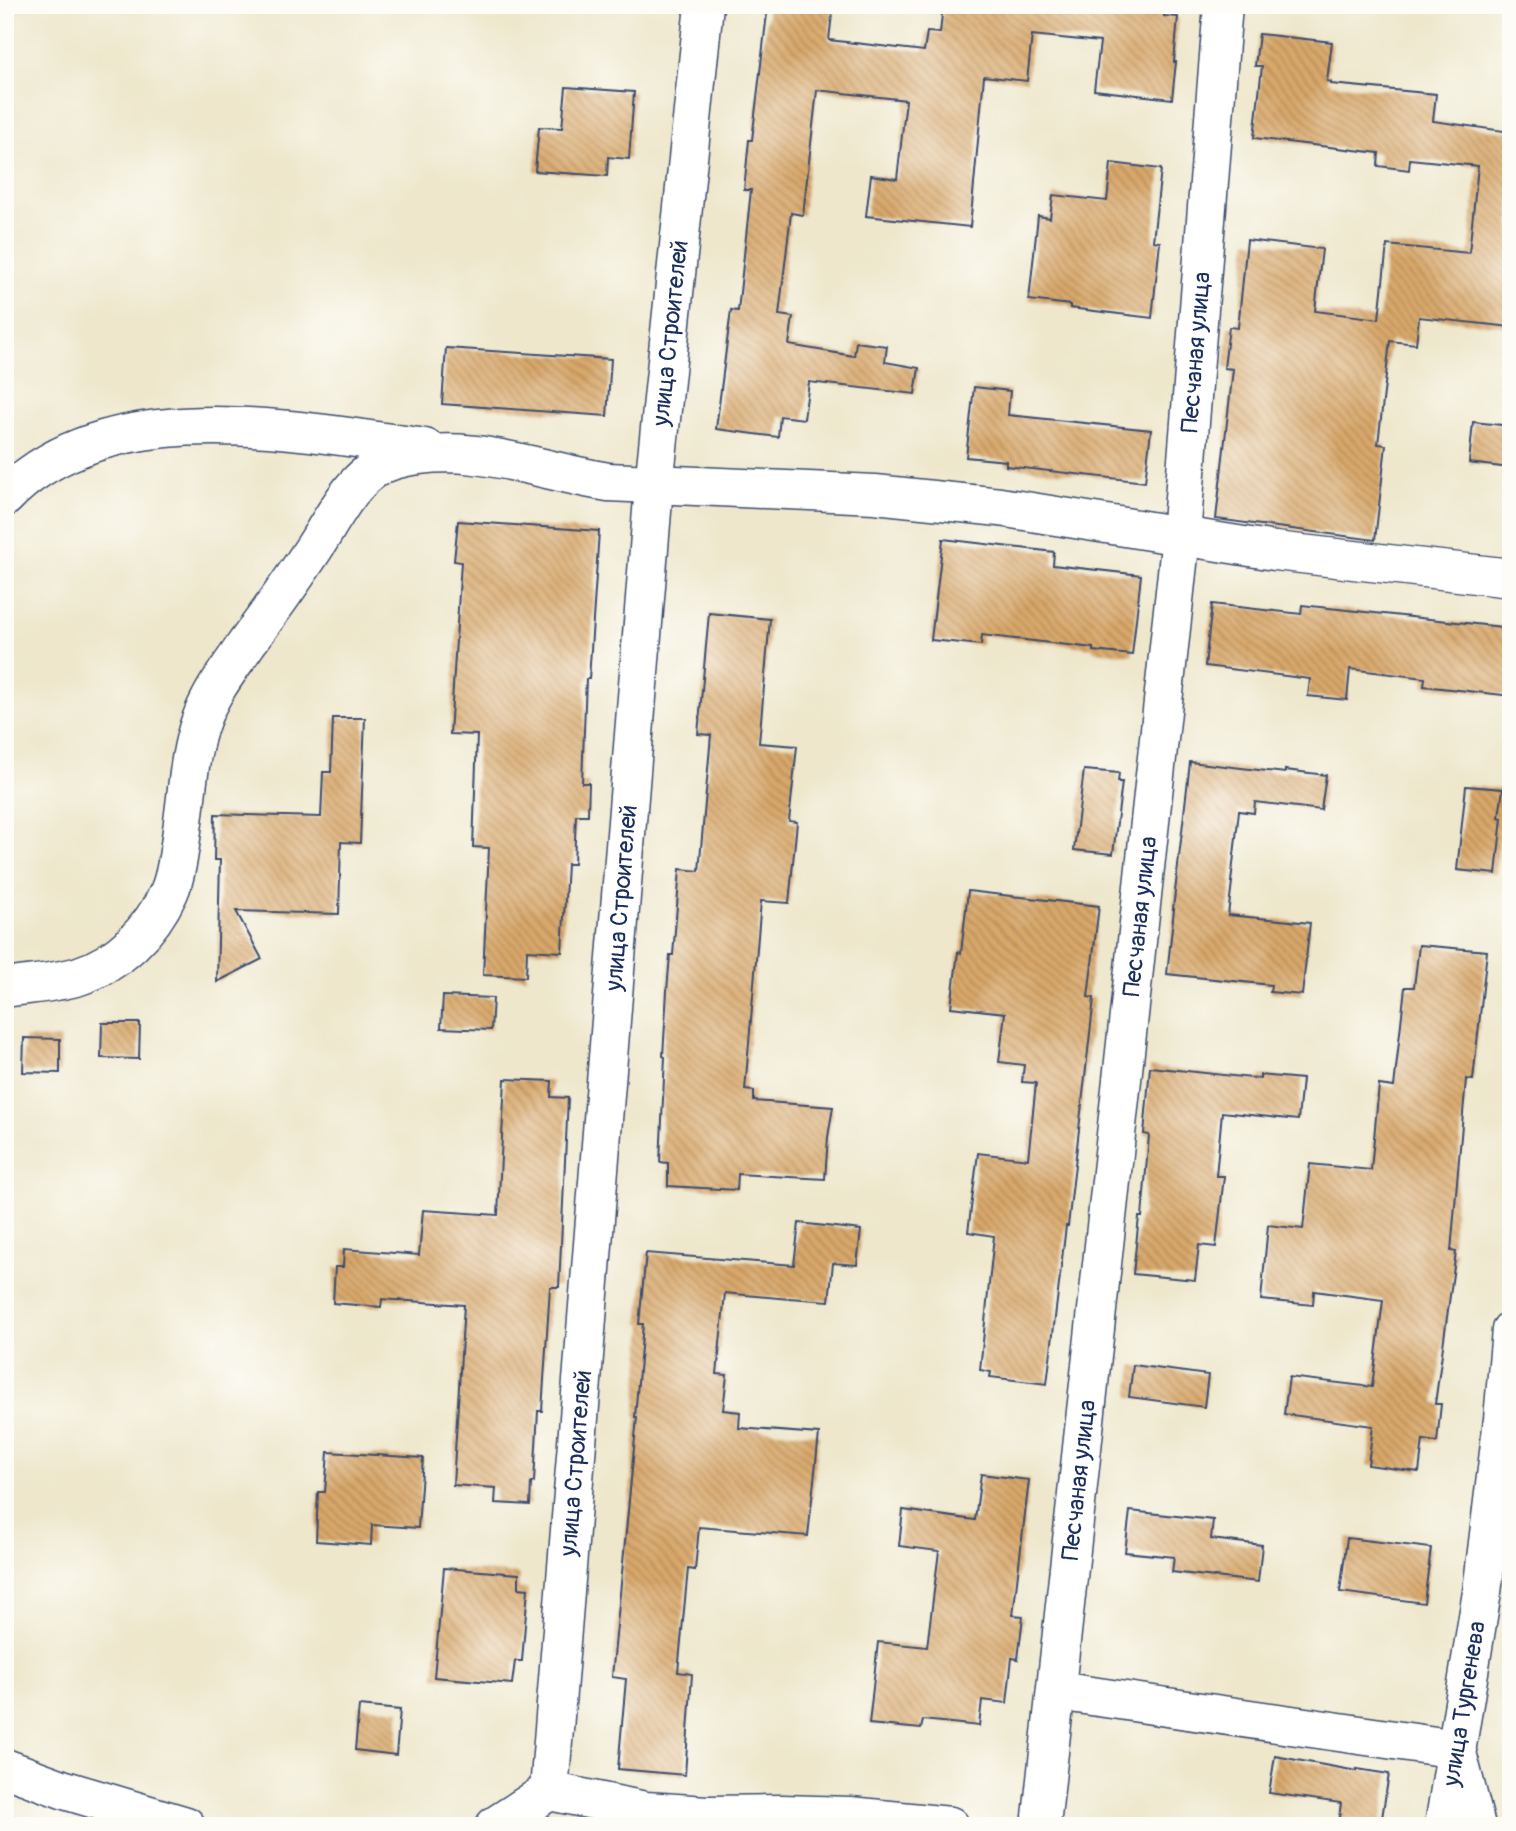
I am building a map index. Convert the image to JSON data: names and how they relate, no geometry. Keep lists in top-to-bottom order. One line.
{"streets":{"street":["улица Строителей","Песчаная улица","улица Тургенева"]}}
